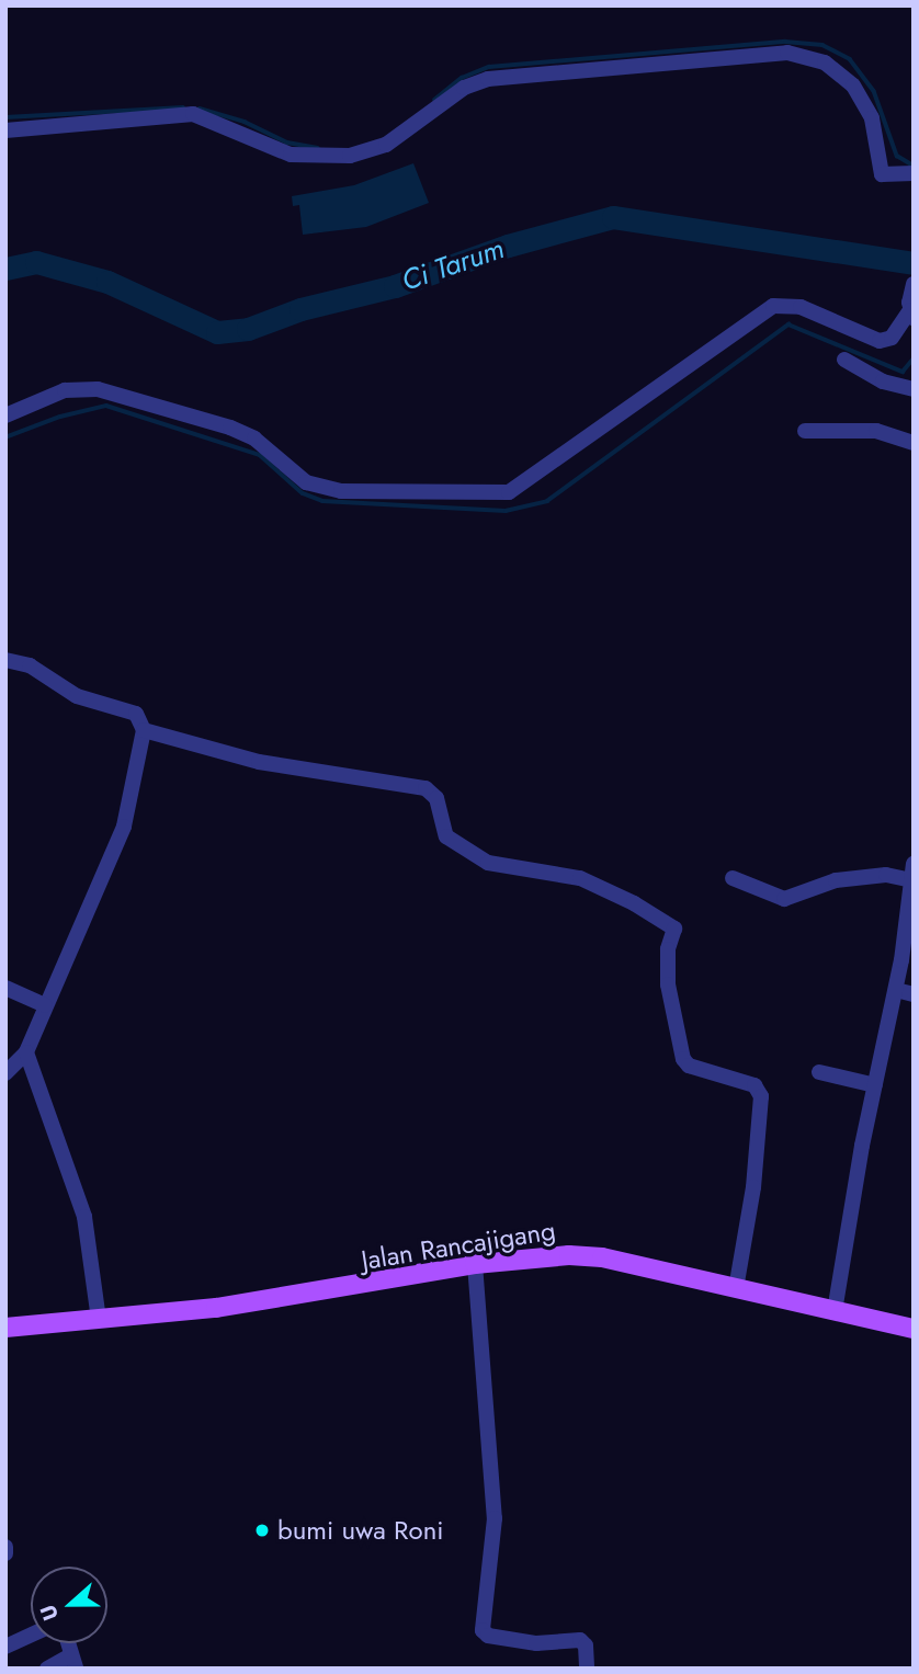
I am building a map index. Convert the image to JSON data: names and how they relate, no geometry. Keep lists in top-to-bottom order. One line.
{"streets":{"main road":["Jalan Rancajigang"]},"water":["Ci Tarum"],"places":["bumi uwa Roni"],"north":"left"}
